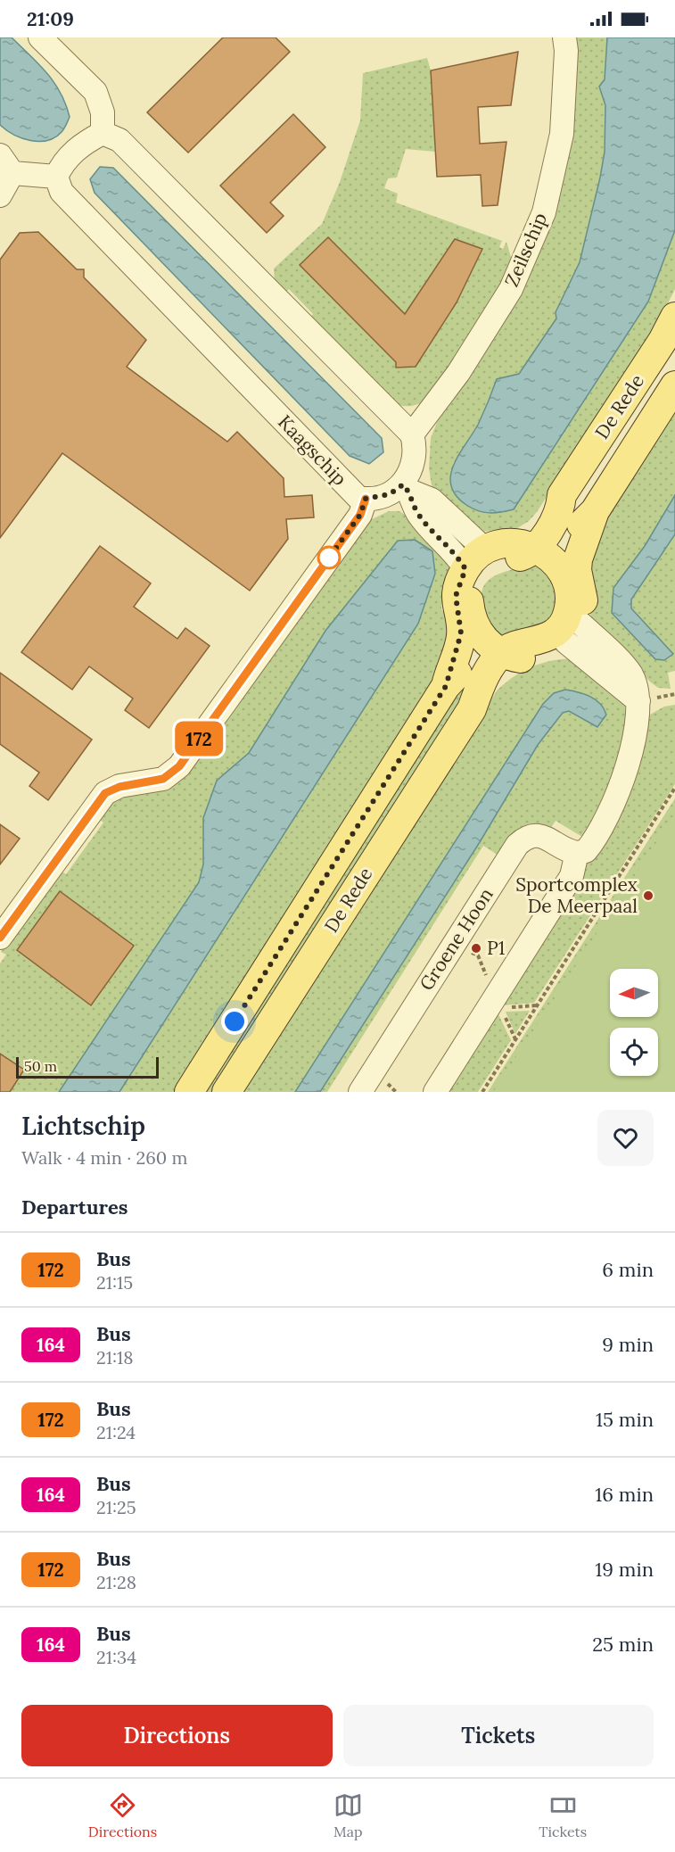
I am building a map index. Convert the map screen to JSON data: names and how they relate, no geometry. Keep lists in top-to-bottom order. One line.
{"streets":{"main road":["De Rede"],"street":["Zeilschip","Kaagschip","Groene Hoon"]},"places":["Sportcomplex De Meerpaal","P1"],"lines":["bus line 172"],"scale_bar":"50 m","north":"left","page":{"status":"21:09","on_map":"172","scale":"50 m","heading":[["Lichtschip","Walk · 4 min · 260 m"],"Departures"],"list":[{"mark":"172","name":"Bus","note":"21:15","value":"6 min"},{"mark":"164","name":"Bus","note":"21:18","value":"9 min"},{"mark":"172","name":"Bus","note":"21:24","value":"15 min"},{"mark":"164","name":"Bus","note":"21:25","value":"16 min"},{"mark":"172","name":"Bus","note":"21:28","value":"19 min"},{"mark":"164","name":"Bus","note":"21:34","value":"25 min"}],"buttons":["Directions","Tickets"],"tabs":["Directions","Map","Tickets"]}}
